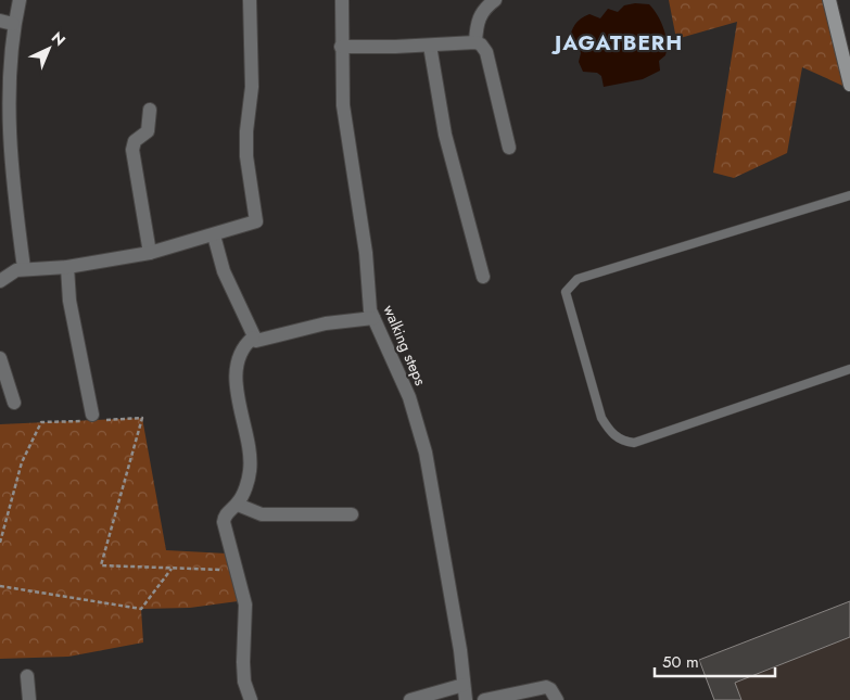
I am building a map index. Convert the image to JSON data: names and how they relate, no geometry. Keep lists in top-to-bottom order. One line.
{"streets":{"street":["walking steps"]},"districts":["JAGATBERH"],"scale_bar":"50 m","north":"top right"}
